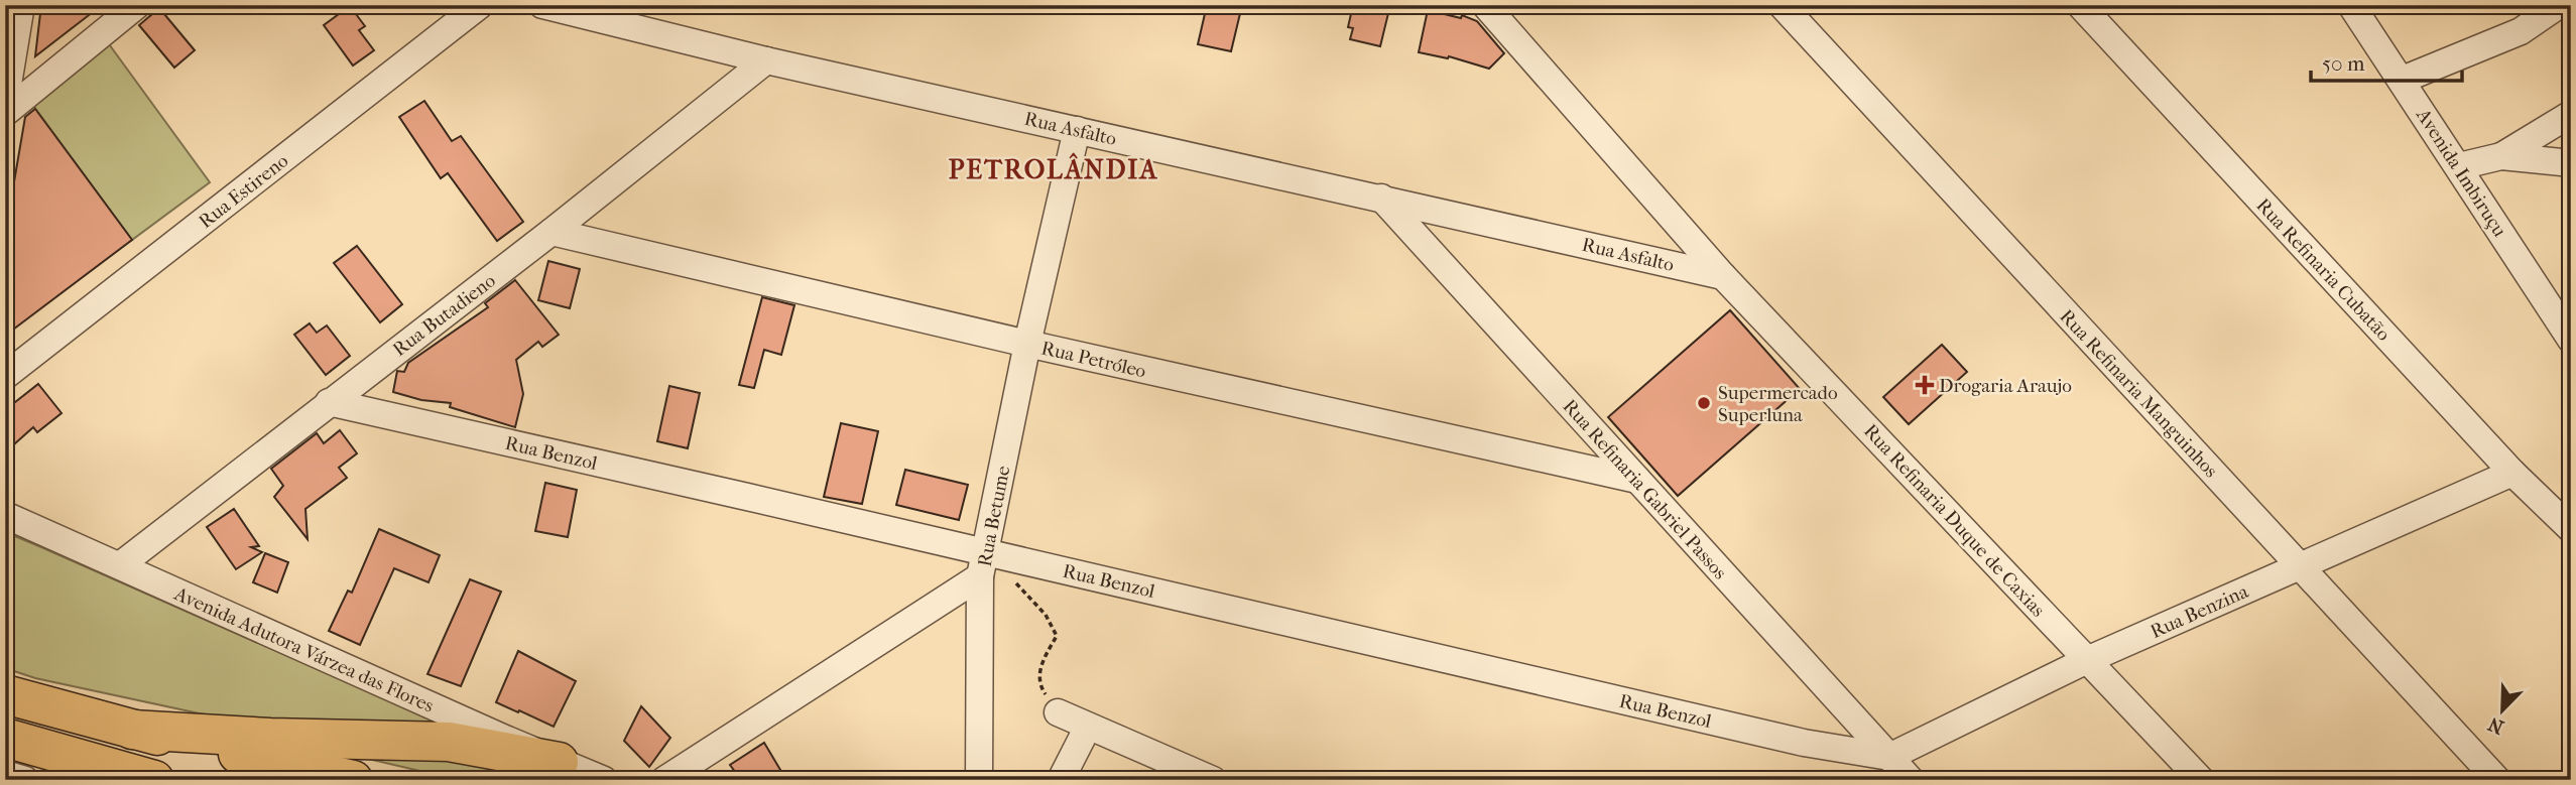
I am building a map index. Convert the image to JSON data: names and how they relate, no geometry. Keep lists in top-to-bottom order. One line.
{"streets":{"street":["Rua Asfalto","Avenida Imbiruçu","Rua Estireno","Rua Refinaria Cubatão","Rua Butadieno","Rua Petróleo","Rua Refinaria Manguinhos","Rua Benzol","Rua Refinaria Gabriel Passos","Rua Betume","Rua Refinaria Duque de Caxias","Rua Benzina","Avenida Adutora Várzea das Flores"]},"crossings":[["Rua Asfalto","Rua Butadieno"],["Rua Asfalto","Rua Refinaria Gabriel Passos"],["Rua Asfalto","Rua Betume"],["Rua Asfalto","Rua Refinaria Duque de Caxias"],["Rua Refinaria Cubatão","Rua Benzina"],["Rua Butadieno","Rua Petróleo"],["Rua Butadieno","Rua Benzol"],["Rua Butadieno","Avenida Adutora Várzea das Flores"],["Rua Petróleo","Rua Refinaria Gabriel Passos"],["Rua Petróleo","Rua Betume"],["Rua Refinaria Manguinhos","Rua Benzina"],["Rua Benzol","Rua Refinaria Gabriel Passos"],["Rua Benzol","Rua Betume"],["Rua Benzol","Rua Benzina"],["Rua Refinaria Gabriel Passos","Rua Benzina"],["Rua Refinaria Duque de Caxias","Rua Benzina"]],"districts":["PETROLÂNDIA"],"places":{"health":["Drogaria Araujo"],"other":["Supermercado Superluna"]},"scale_bar":"50 m","north":"bottom left"}
